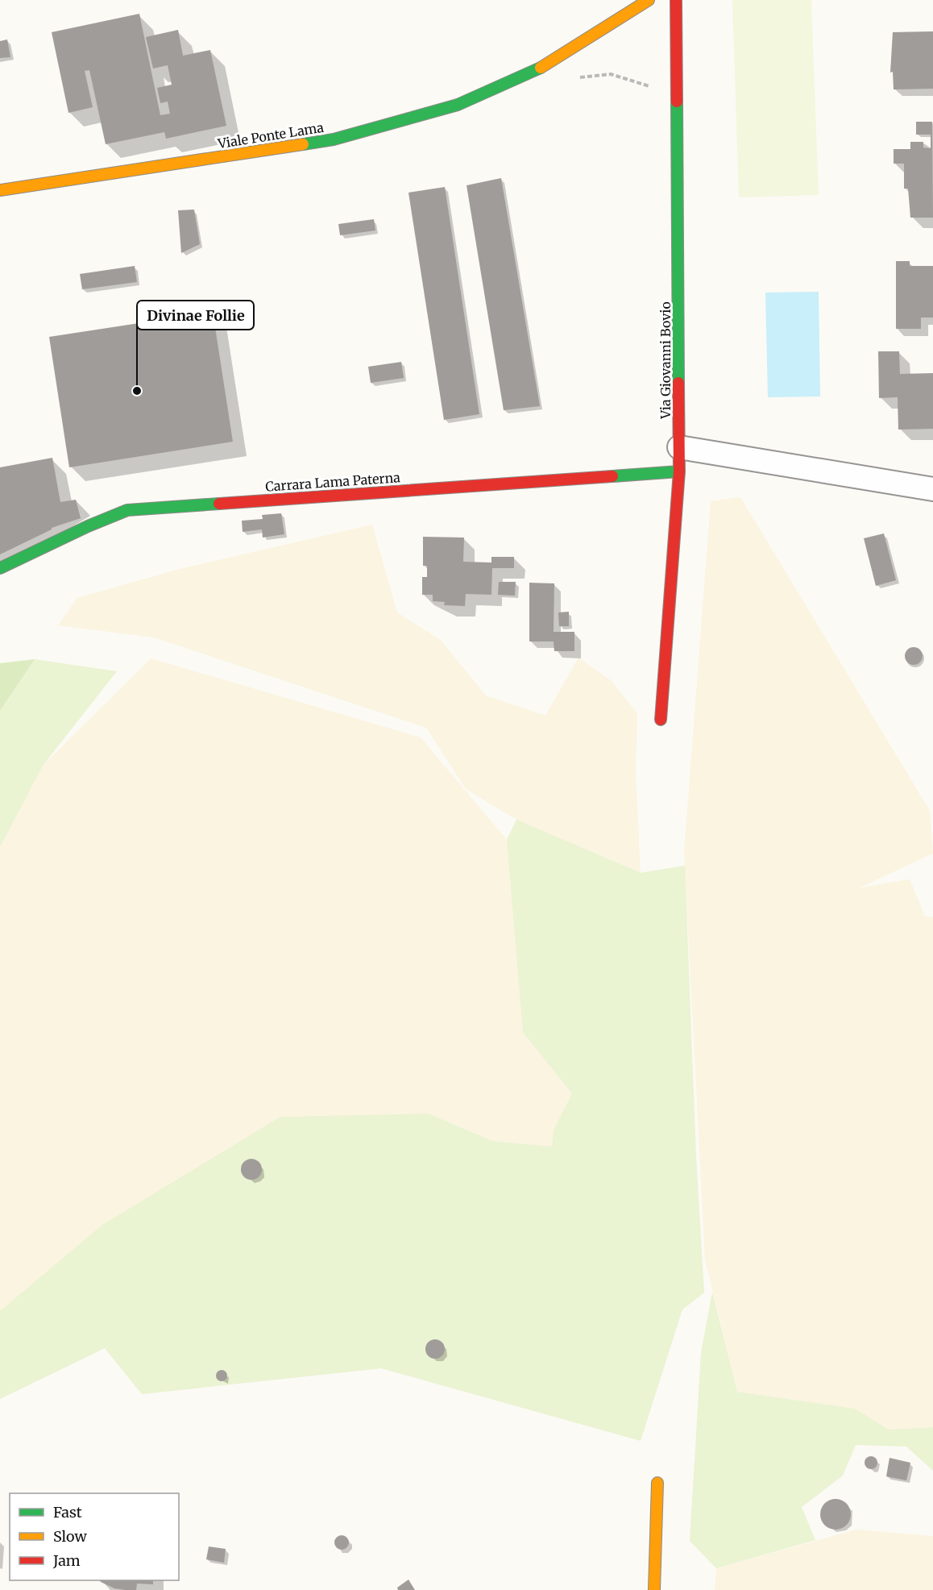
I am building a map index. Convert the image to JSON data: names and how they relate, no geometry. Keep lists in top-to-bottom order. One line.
{"streets":{"street":["Viale Ponte Lama","Via Giovanni Bovio","Carrara Lama Paterna"]},"crossings":[["Via Giovanni Bovio","Carrara Lama Paterna"]],"places":["Divinae Follie"],"legend":["Fast","Slow","Jam"]}
